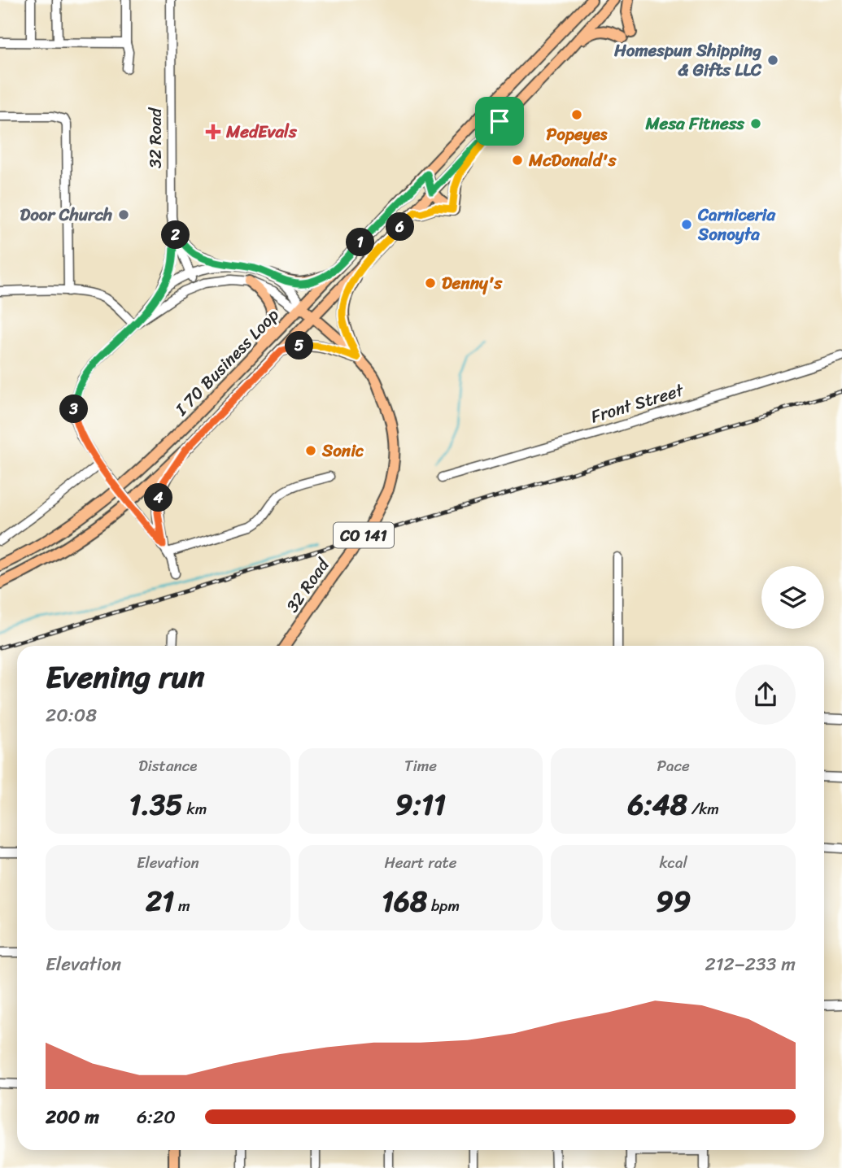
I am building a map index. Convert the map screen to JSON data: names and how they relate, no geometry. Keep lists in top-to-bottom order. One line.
{"streets":{"main road":["32 Road","I 70 Business Loop","CO 141"],"street":["Front Street"]},"crossings":[["32 Road","I 70 Business Loop"]],"places":{"other":["Homespun Shipping & Gifts LLC","Popeyes","Mesa Fitness","McDonald's","Door Church","Carniceria Sonoyta","Denny's","Sonic"],"health":["MedEvals"]},"page":{"pins":["6","2","1","5","3","4"],"heading":["Evening run","20:08"],"stats":[["Distance","1.35 km"],["Time","9:11"],["Pace","6:48 /km"],["Elevation","21 m"],["Heart rate","168 bpm"],["kcal","99"]],"chart":["Elevation","212–233 m"],"list":[{"name":"200 m","note":"6:20"}]}}
